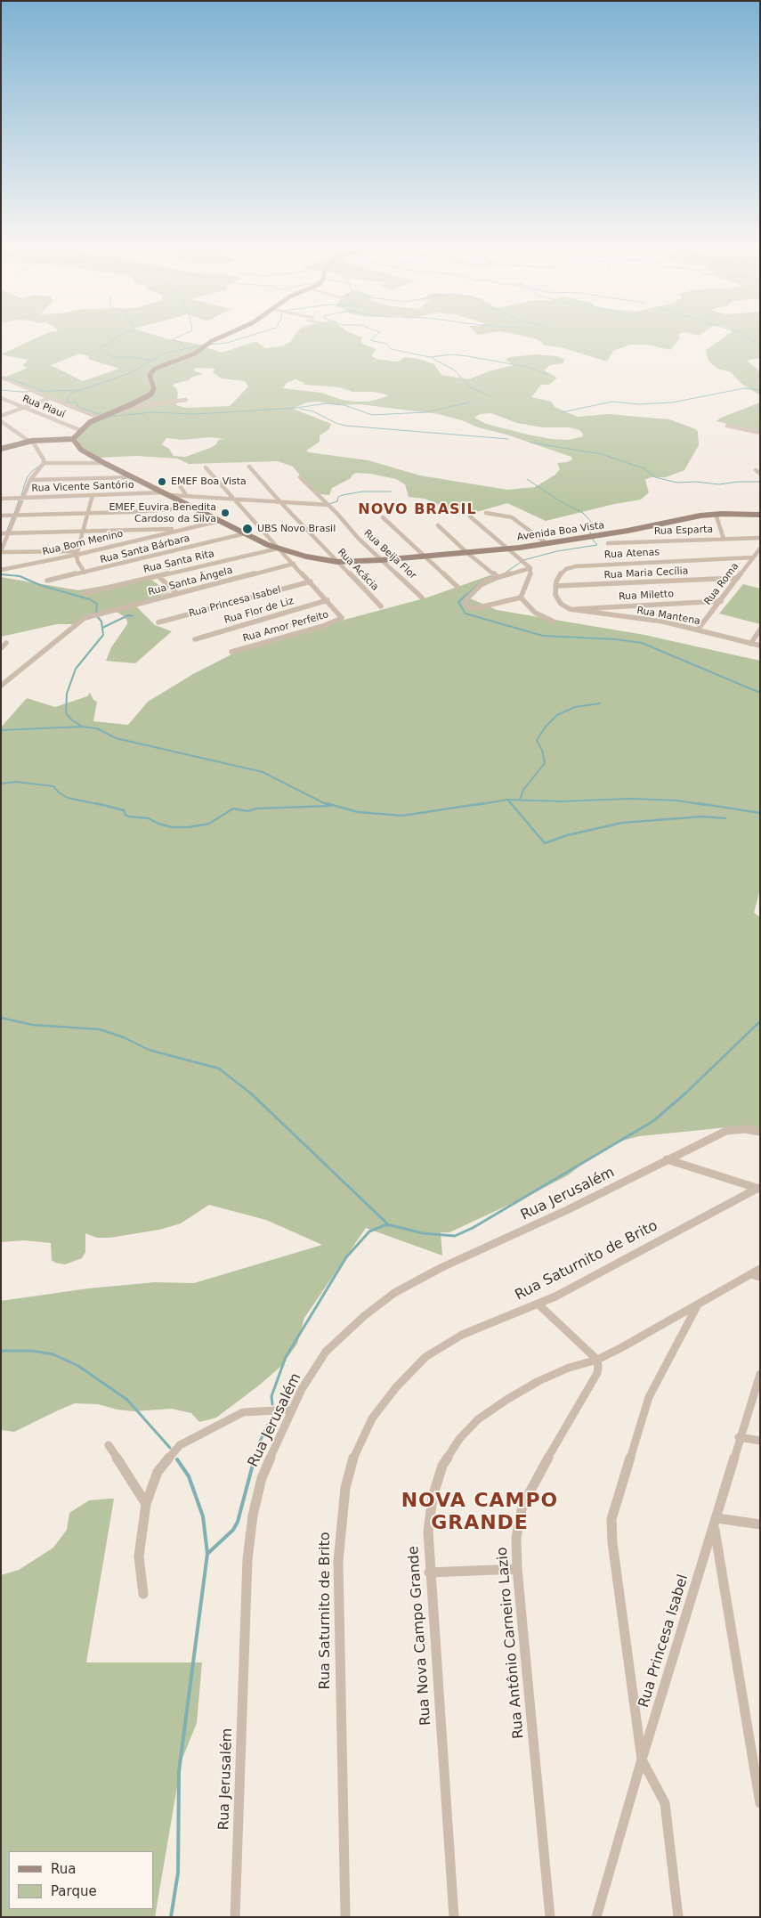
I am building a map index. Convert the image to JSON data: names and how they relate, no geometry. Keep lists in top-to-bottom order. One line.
{"streets":{"street":["Rua Piauí","Rua Vicente Santório","Rua Esparta","Avenida Boa Vista","Rua Bom Menino","Rua Santa Bárbara","Rua Atenas","Rua Beija Flor","Rua Santa Rita","Rua Acácia","Rua Maria Cecília","Rua Santa Ângela","Rua Roma","Rua Miletto","Rua Princesa Isabel","Rua Flor de Liz","Rua Mantena","Rua Amor Perfeito","Rua Jerusalém","Rua Saturnito de Brito","Rua Nova Campo Grande","Rua Antônio Carneiro Lazio"]},"crossings":[["Rua Vicente Santório","Avenida Boa Vista"],["Avenida Boa Vista","Rua Bom Menino"],["Avenida Boa Vista","Rua Santa Bárbara"],["Avenida Boa Vista","Rua Beija Flor"],["Avenida Boa Vista","Rua Santa Rita"],["Avenida Boa Vista","Rua Acácia"],["Rua Atenas","Rua Maria Cecília"],["Rua Atenas","Rua Roma"],["Rua Maria Cecília","Rua Roma"],["Rua Roma","Rua Miletto"],["Rua Roma","Rua Mantena"],["Rua Miletto","Rua Mantena"],["Rua Flor de Liz","Rua Amor Perfeito"],["Rua Nova Campo Grande","Rua Antônio Carneiro Lazio"]],"districts":["NOVO BRASIL","NOVA CAMPO GRANDE"],"places":["EMEF Boa Vista","EMEF Euvira Benedita Cardoso da Silva","UBS Novo Brasil"],"legend":["Rua","Parque"]}
